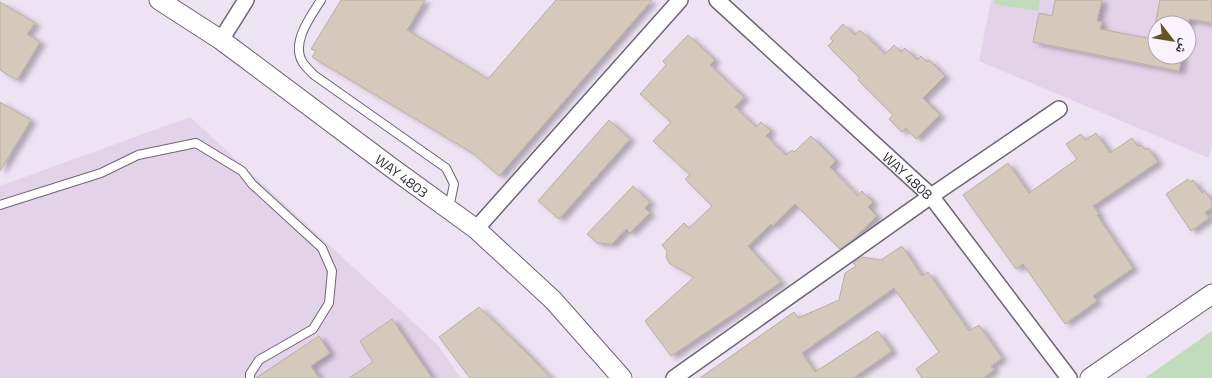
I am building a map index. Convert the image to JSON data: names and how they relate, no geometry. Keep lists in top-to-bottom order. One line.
{"streets":{"street":["WAY 4803","WAY 4808"]},"north":"bottom right"}
